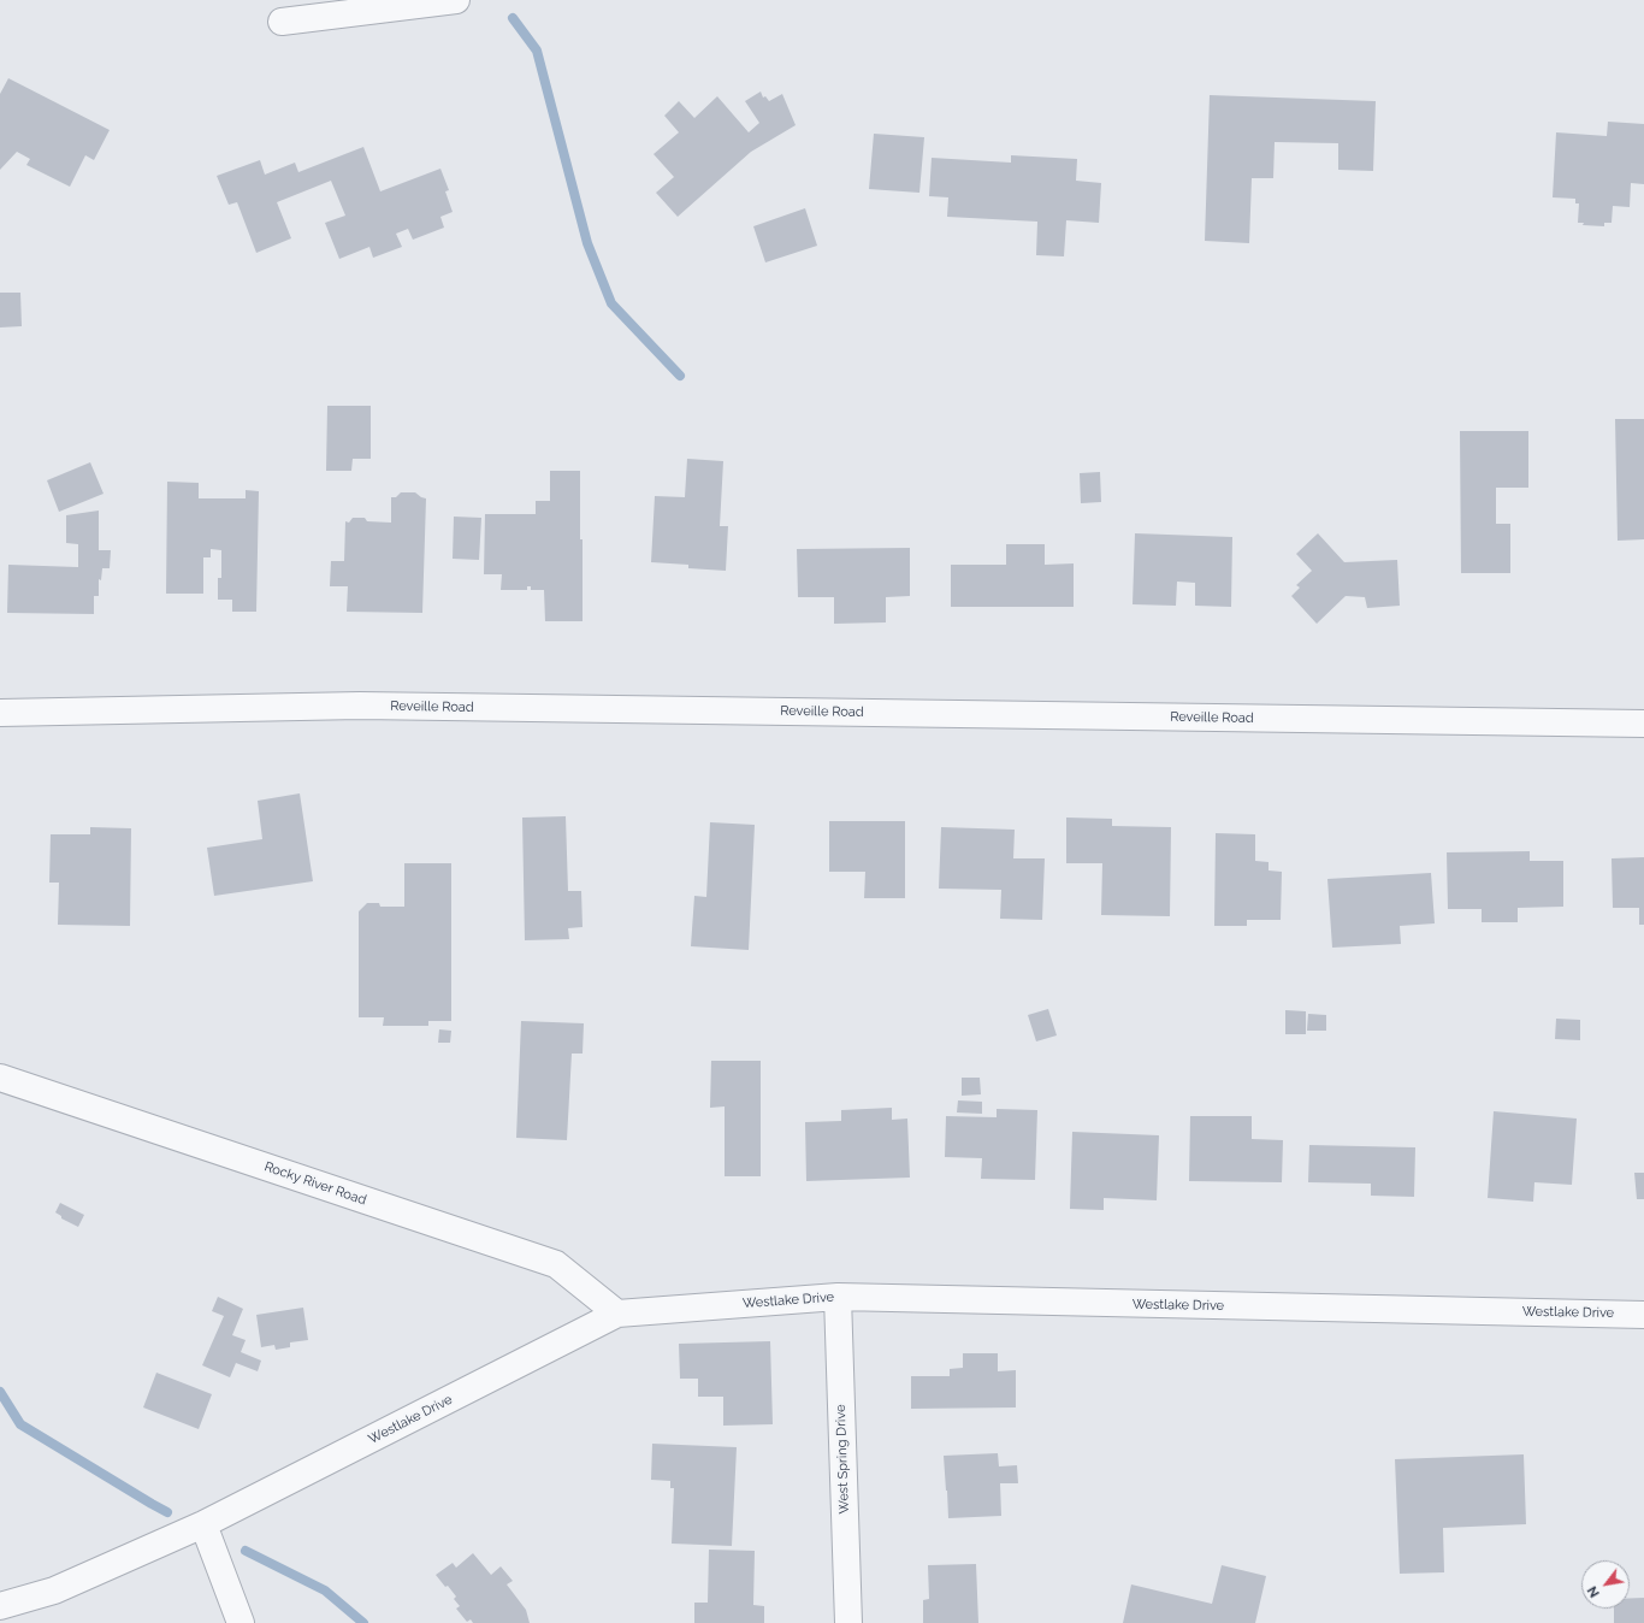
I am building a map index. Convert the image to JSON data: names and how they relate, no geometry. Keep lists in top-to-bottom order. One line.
{"streets":{"street":["Reveille Road","Rocky River Road","Westlake Drive","West Spring Drive"]},"crossings":[["Rocky River Road","Westlake Drive"],["Westlake Drive","West Spring Drive"]],"north":"bottom left"}
